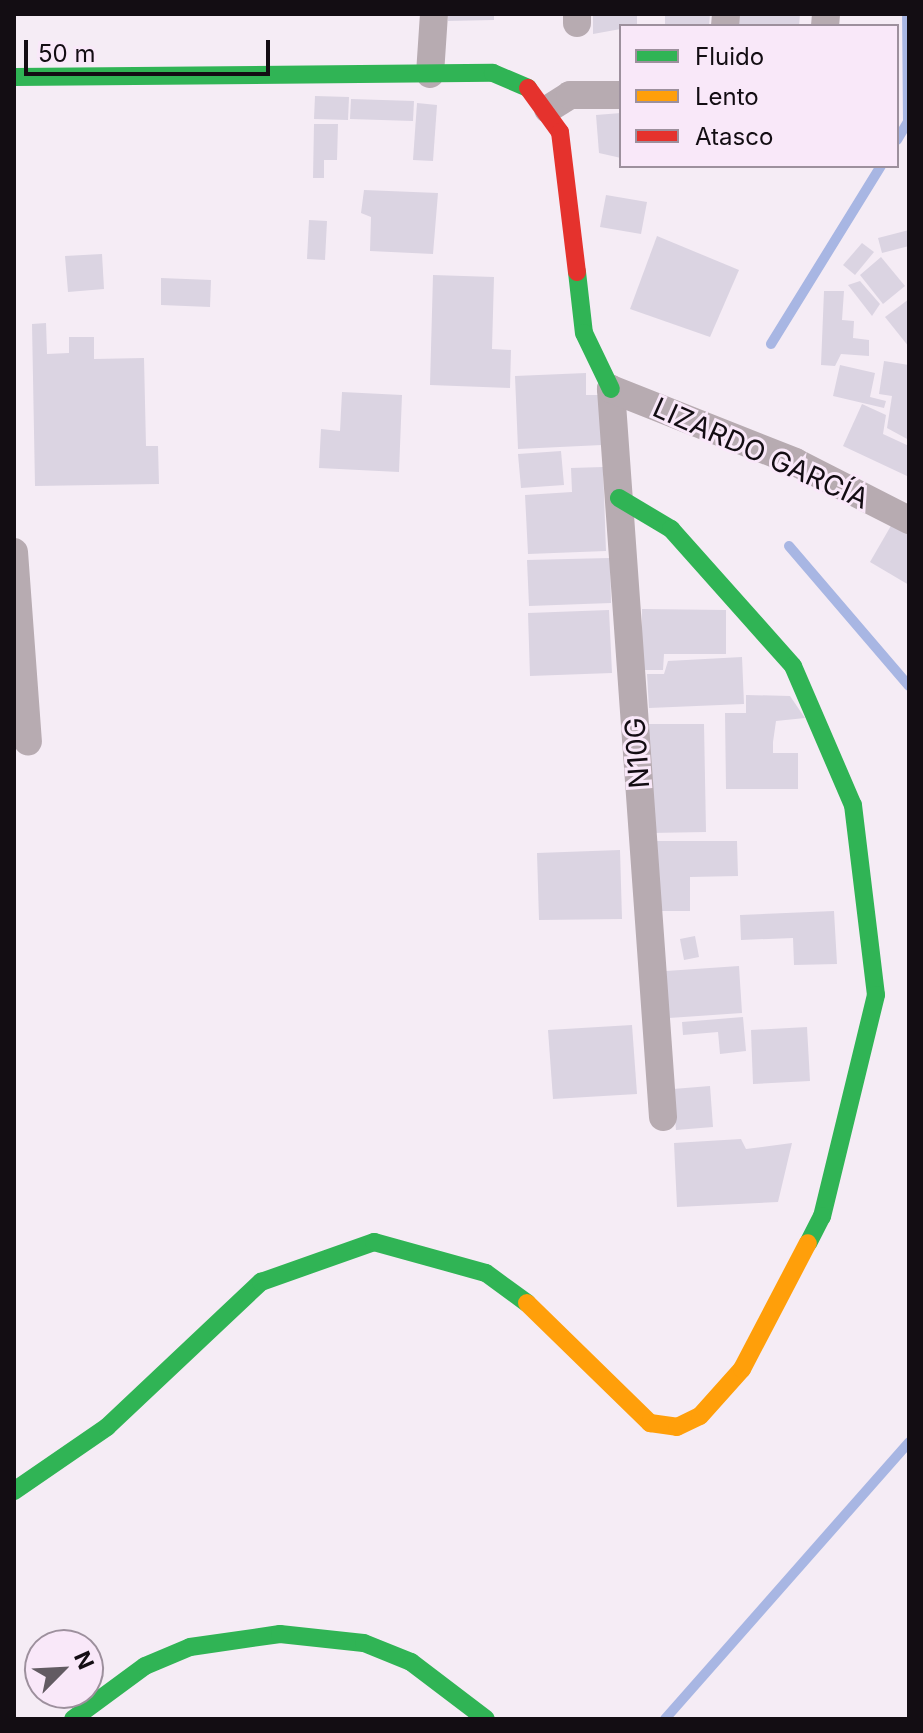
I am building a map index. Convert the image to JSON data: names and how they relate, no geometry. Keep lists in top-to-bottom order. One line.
{"streets":{"street":["LIZARDO GARCÍA","N10G"]},"crossings":[["LIZARDO GARCÍA","N10G"]],"legend":["Fluido","Lento","Atasco"],"scale_bar":"50 m","north":"top right"}
